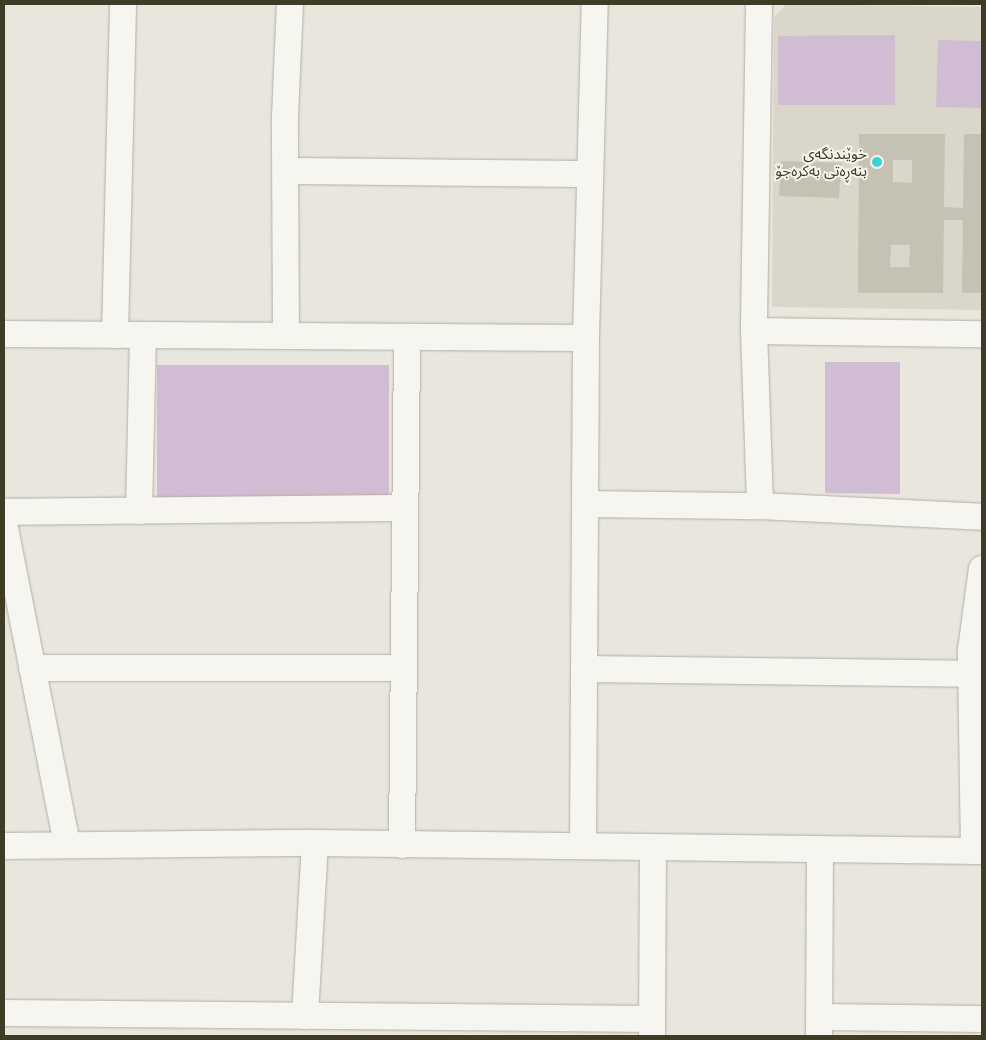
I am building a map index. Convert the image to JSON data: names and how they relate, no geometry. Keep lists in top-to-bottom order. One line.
{"places":["خوێندنگەی بنەڕەتی بەکرەجۆ"]}
